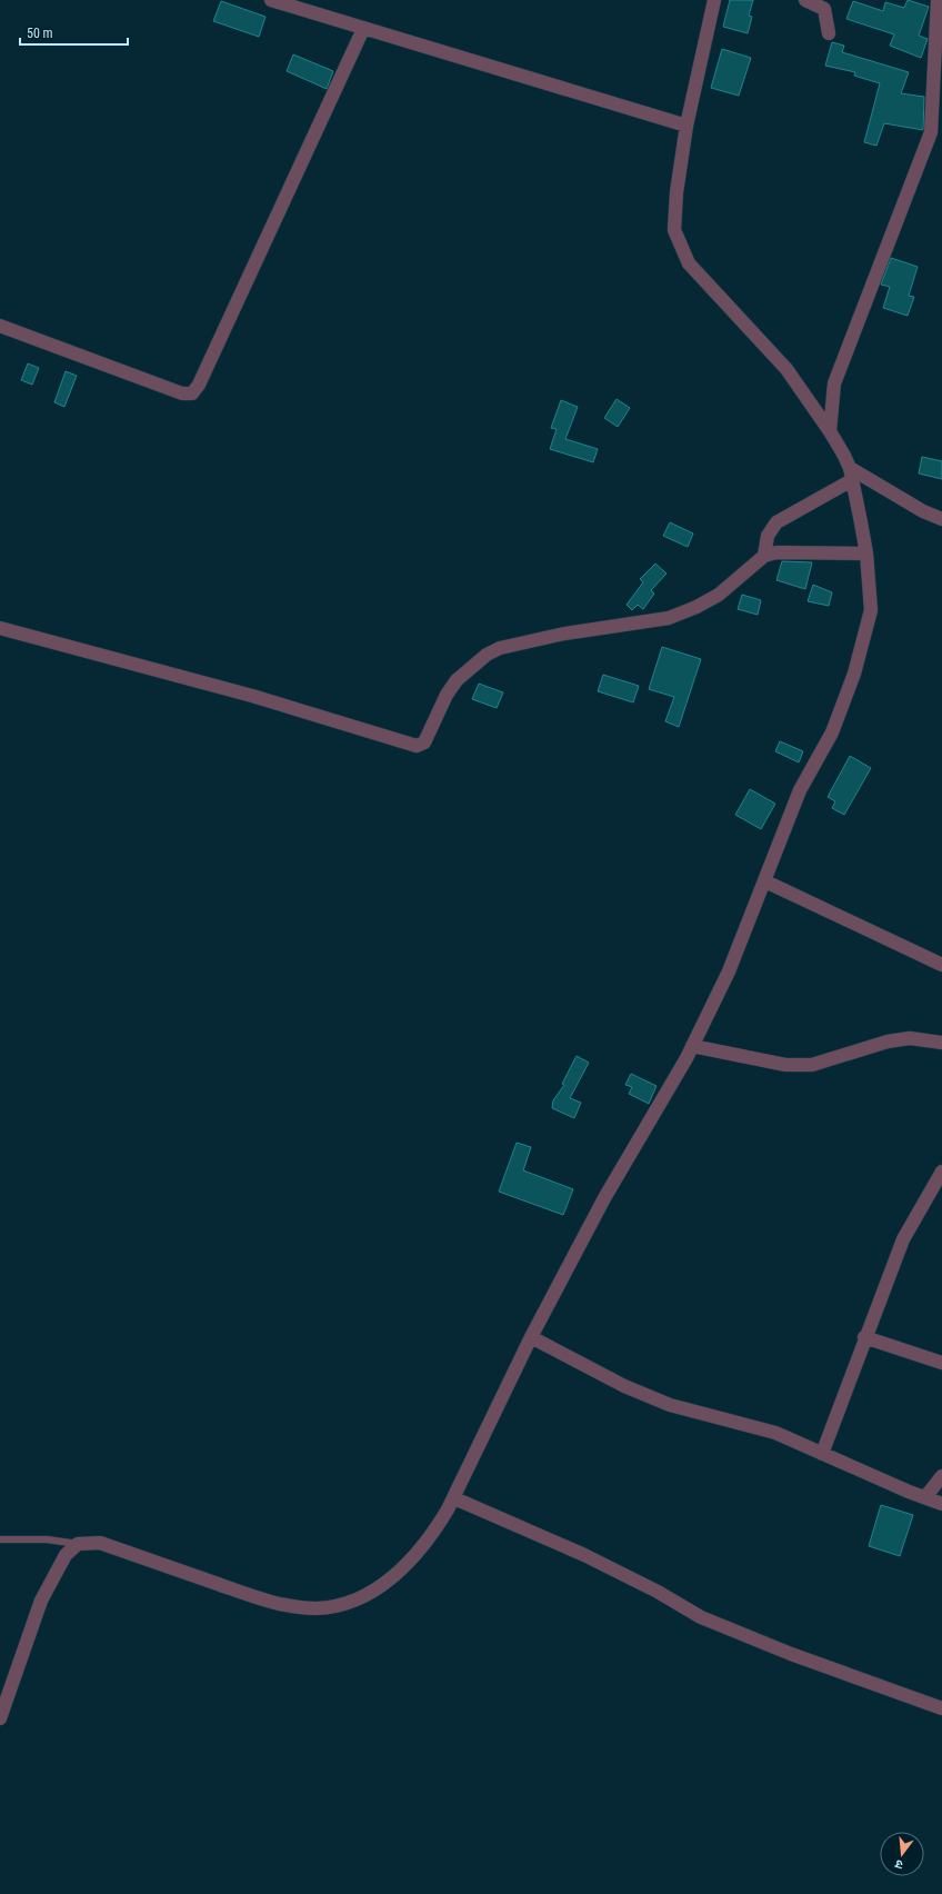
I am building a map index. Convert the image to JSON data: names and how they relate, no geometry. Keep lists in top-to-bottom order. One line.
{"scale_bar":"50 m","north":"bottom"}
